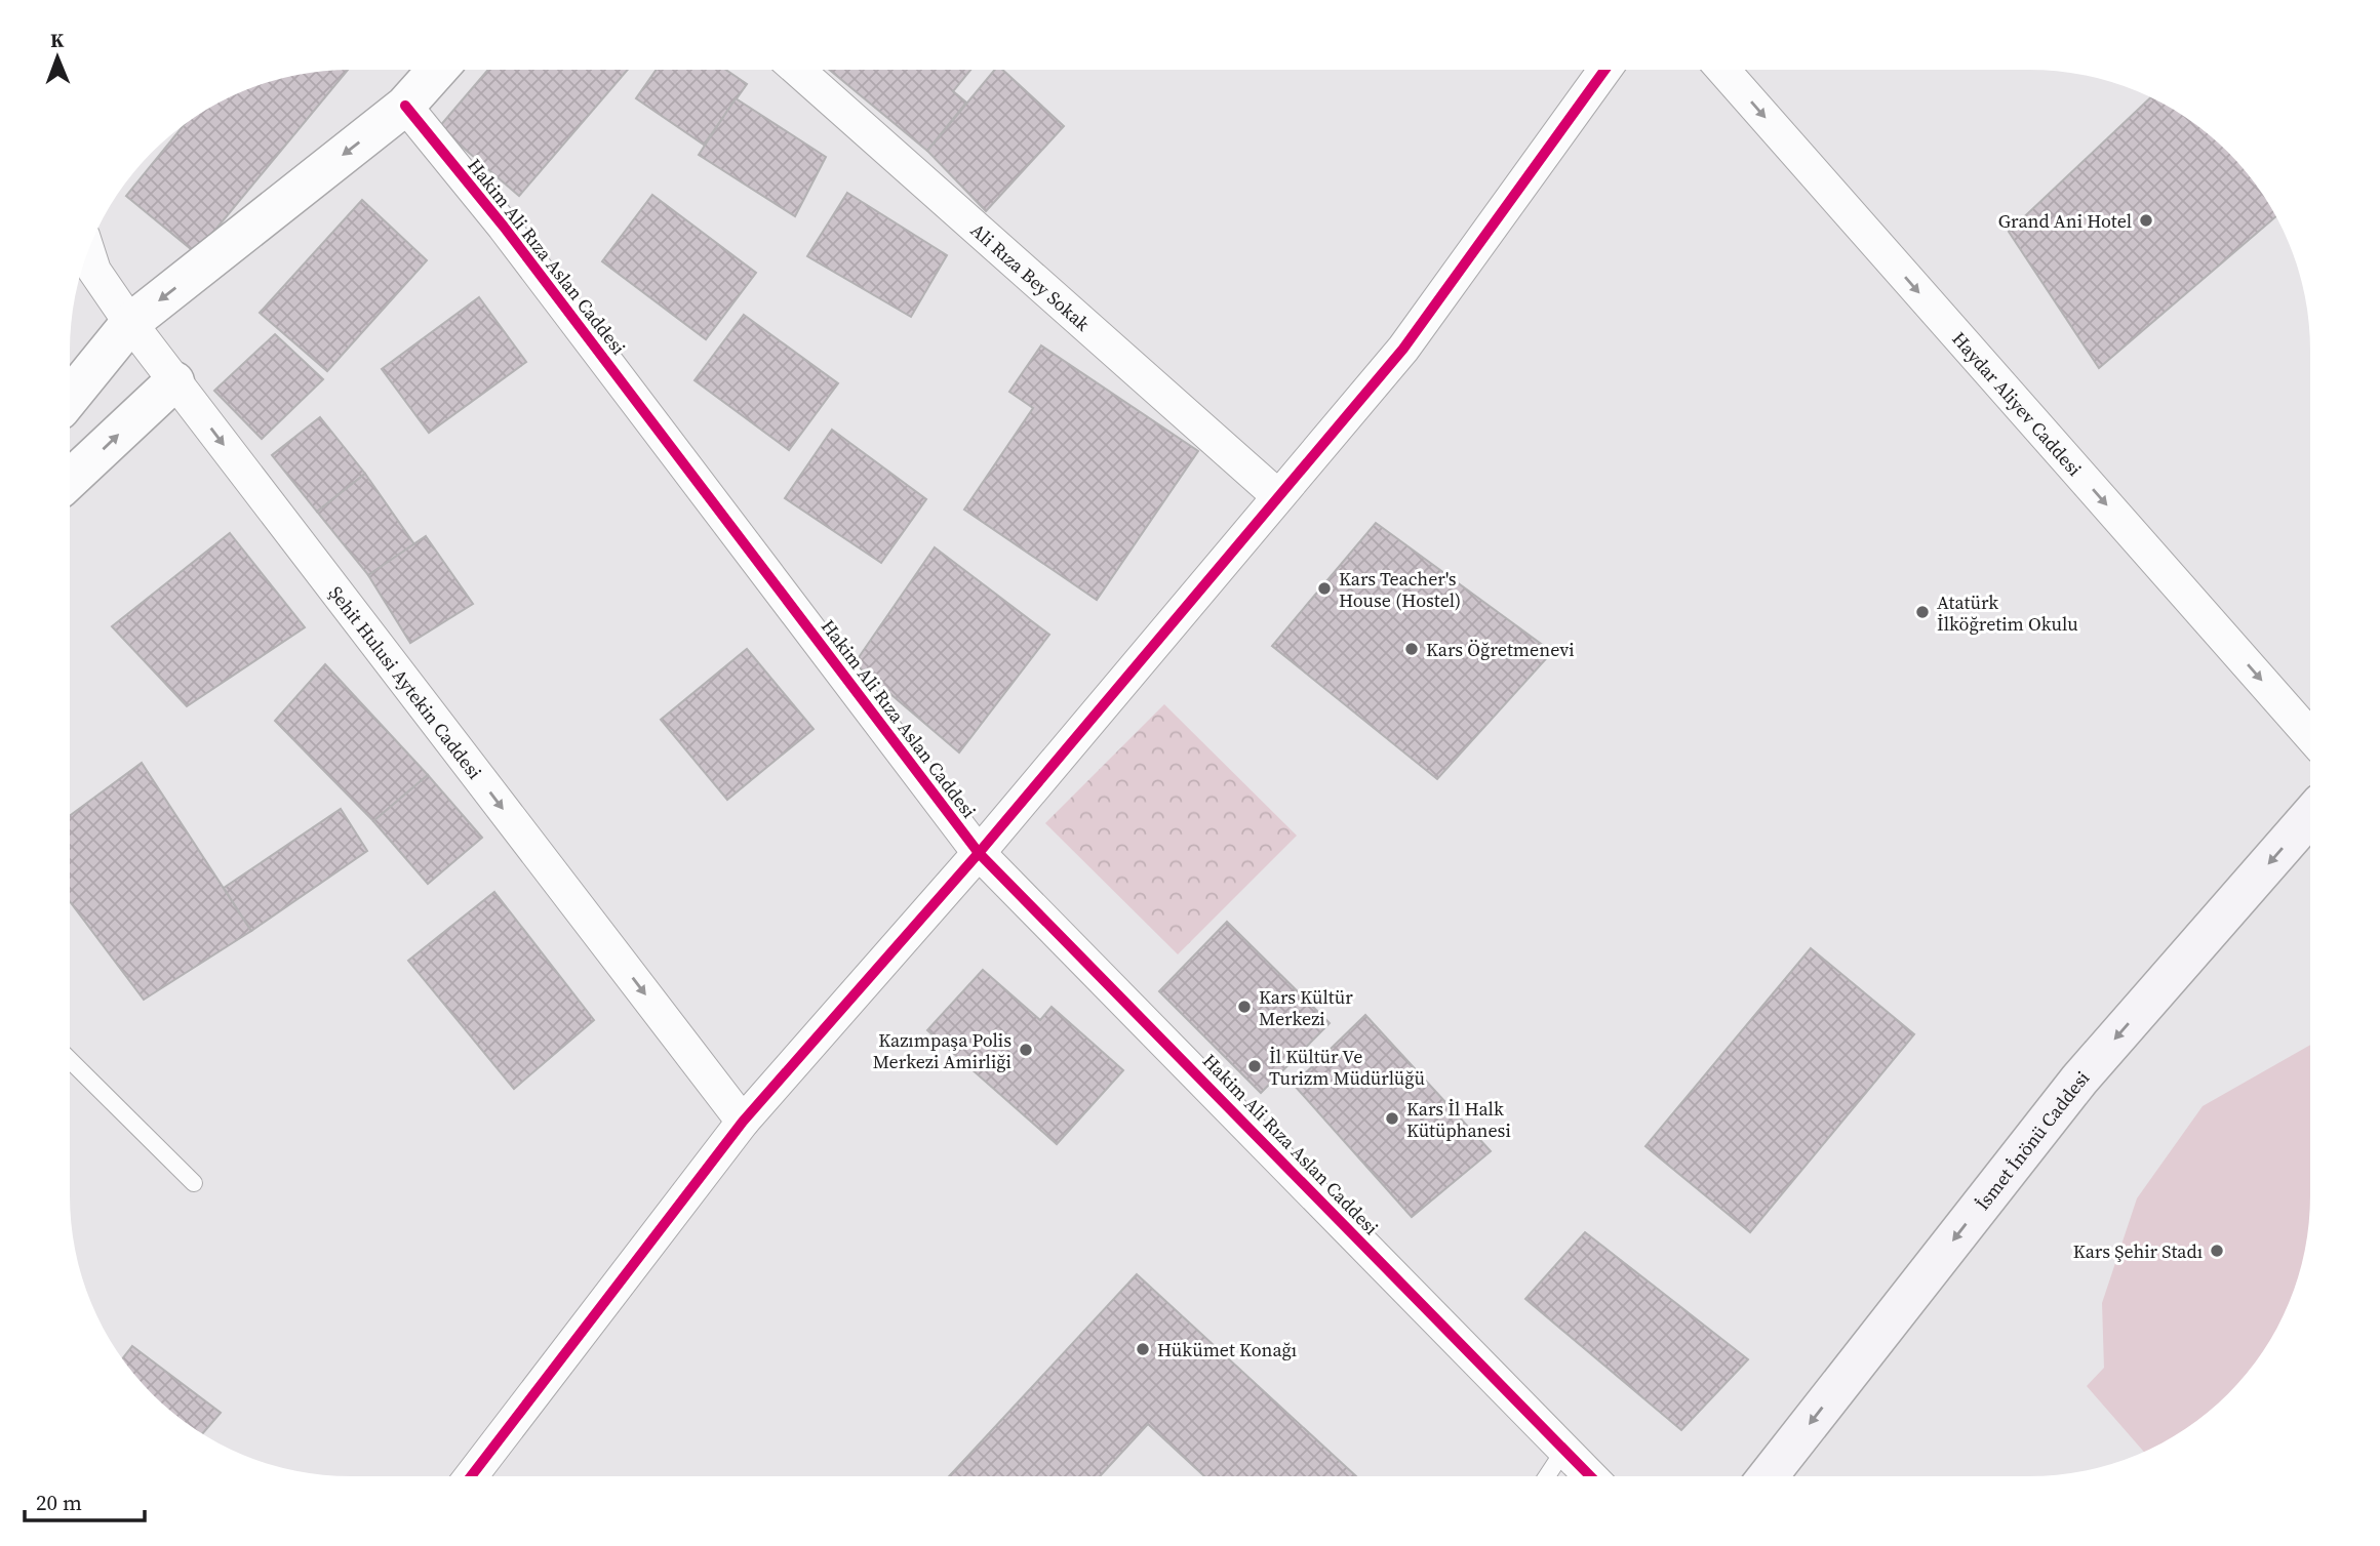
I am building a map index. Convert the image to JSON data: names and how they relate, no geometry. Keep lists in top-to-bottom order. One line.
{"streets":{"main road":["İsmet İnönü Caddesi"],"street":["Hakim Ali Rıza Aslan Caddesi","Ali Rıza Bey Sokak","Haydar Aliyev Caddesi","Şehit Hulusi Aytekin Caddesi"]},"one_way":["Haydar Aliyev Caddesi","Şehit Hulusi Aytekin Caddesi","İsmet İnönü Caddesi"],"places":["Grand Ani Hotel","Kars Teacher's House (Hostel)","Atatürk İlköğretim Okulu","Kars Öğretmenevi","Kars Kültür Merkezi","Kazımpaşa Polis Merkezi Amirliği","İl Kültür Ve Turizm Müdürlüğü","Kars İl Halk Kütüphanesi","Kars Şehir Stadı","Hükümet Konağı"],"scale_bar":"20 m","north":"top"}
